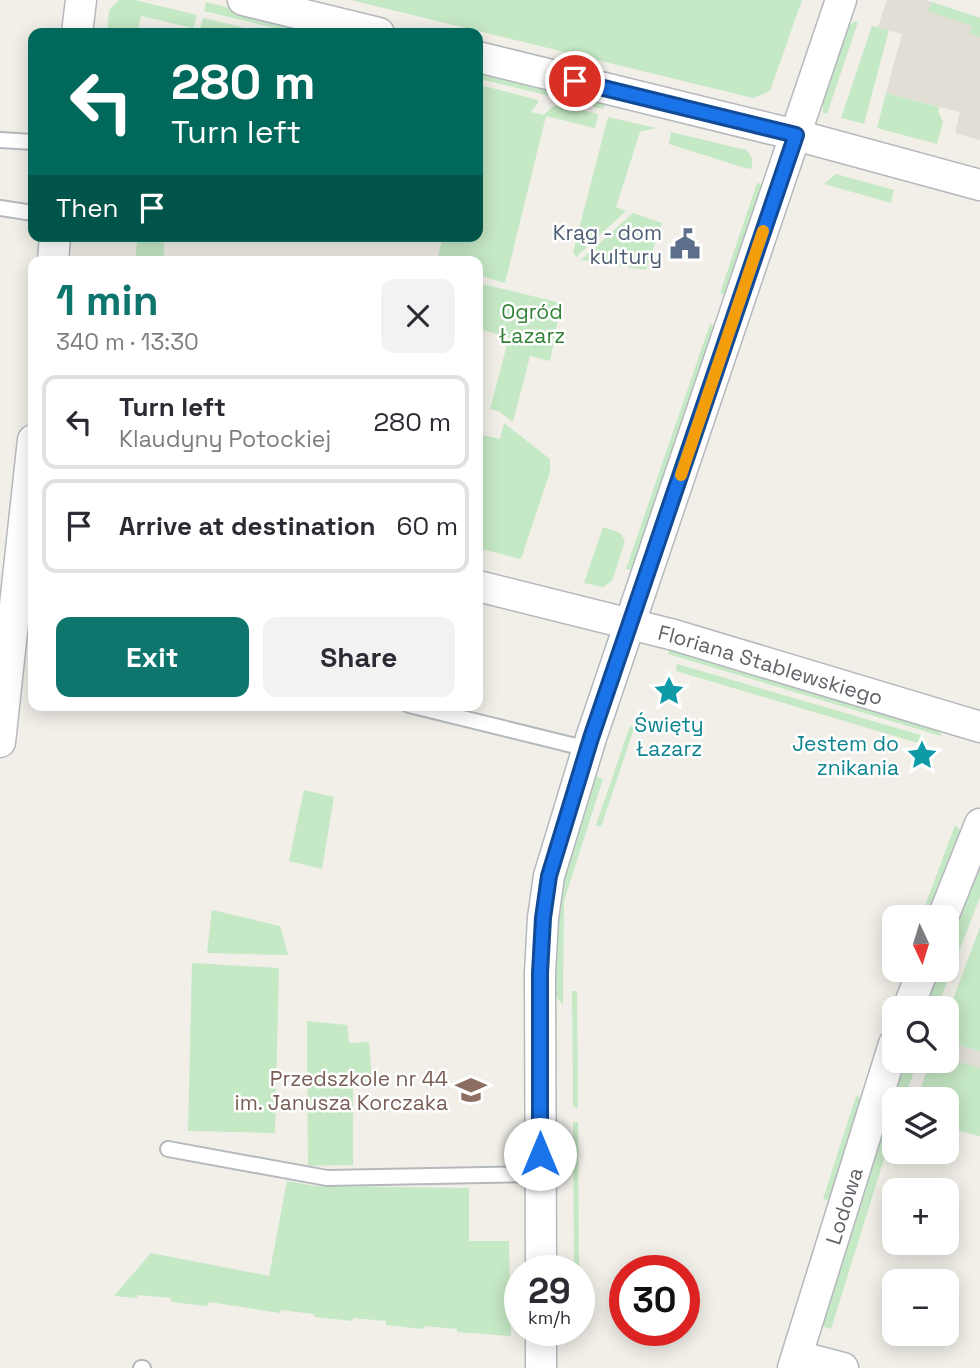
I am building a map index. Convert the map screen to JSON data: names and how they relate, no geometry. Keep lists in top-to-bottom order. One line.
{"streets":{"street":["Floriana Stablewskiego","Lodowa"]},"parks":["Ogród Łazarz"],"places":{"public building":["Krąg - dom kultury"],"place":["Święty Łazarz","Jestem do znikania"],"school or university":["Przedszkole nr 44 im. Janusza Korczaka"]},"north":"bottom","page":{"turn":["280 m","Turn left"],"then":"Then","heading":["1 min","340 m · 13:30"],"list":[{"name":"Turn left","note":"Klaudyny Potockiej","value":"280 m"},{"name":"Arrive at destination","value":"60 m"}],"buttons":["Exit","Share"],"map_buttons":["+","−"],"speed":"29 km/h","limit":"30"}}
